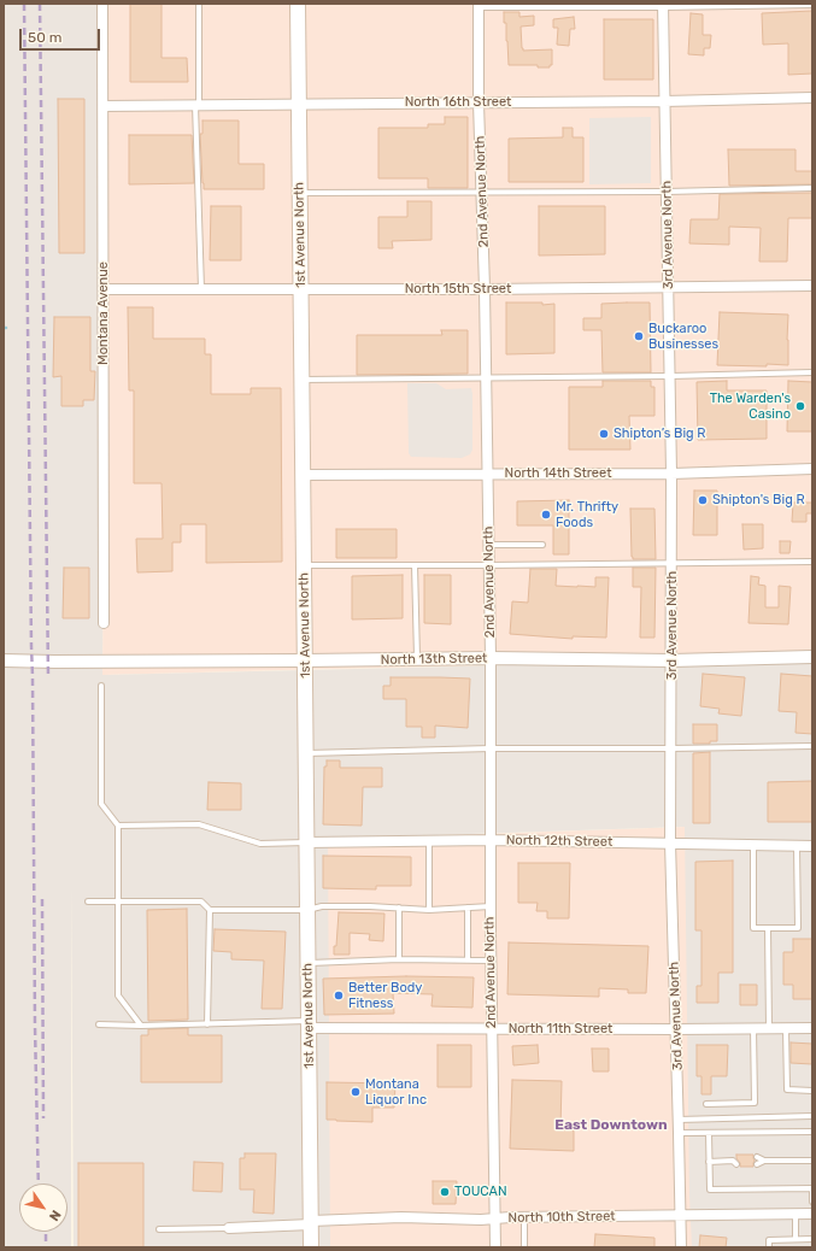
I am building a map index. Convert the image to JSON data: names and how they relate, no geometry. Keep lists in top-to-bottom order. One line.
{"streets":{"main road":["1st Avenue North"],"street":["North 16th Street","2nd Avenue North","3rd Avenue North","North 15th Street","Montana Avenue","North 14th Street","North 13th Street","North 12th Street","North 11th Street","North 10th Street"]},"crossings":[["North 16th Street","2nd Avenue North"],["North 16th Street","1st Avenue North"],["North 16th Street","3rd Avenue North"],["North 16th Street","Montana Avenue"],["2nd Avenue North","North 15th Street"],["2nd Avenue North","North 14th Street"],["2nd Avenue North","North 13th Street"],["2nd Avenue North","North 12th Street"],["2nd Avenue North","North 11th Street"],["2nd Avenue North","North 10th Street"],["1st Avenue North","North 15th Street"],["1st Avenue North","North 14th Street"],["1st Avenue North","North 13th Street"],["1st Avenue North","North 12th Street"],["1st Avenue North","North 11th Street"],["1st Avenue North","North 10th Street"],["3rd Avenue North","North 15th Street"],["3rd Avenue North","North 14th Street"],["3rd Avenue North","North 13th Street"],["3rd Avenue North","North 12th Street"],["3rd Avenue North","North 11th Street"],["3rd Avenue North","North 10th Street"],["North 15th Street","Montana Avenue"]],"districts":["East Downtown"],"places":["Buckaroo Businesses","The Warden's Casino","Shipton’s Big R","Shipton's Big R","Mr. Thrifty Foods","Better Body Fitness","Montana Liquor Inc","TOUCAN"],"scale_bar":"50 m","north":"bottom right"}
